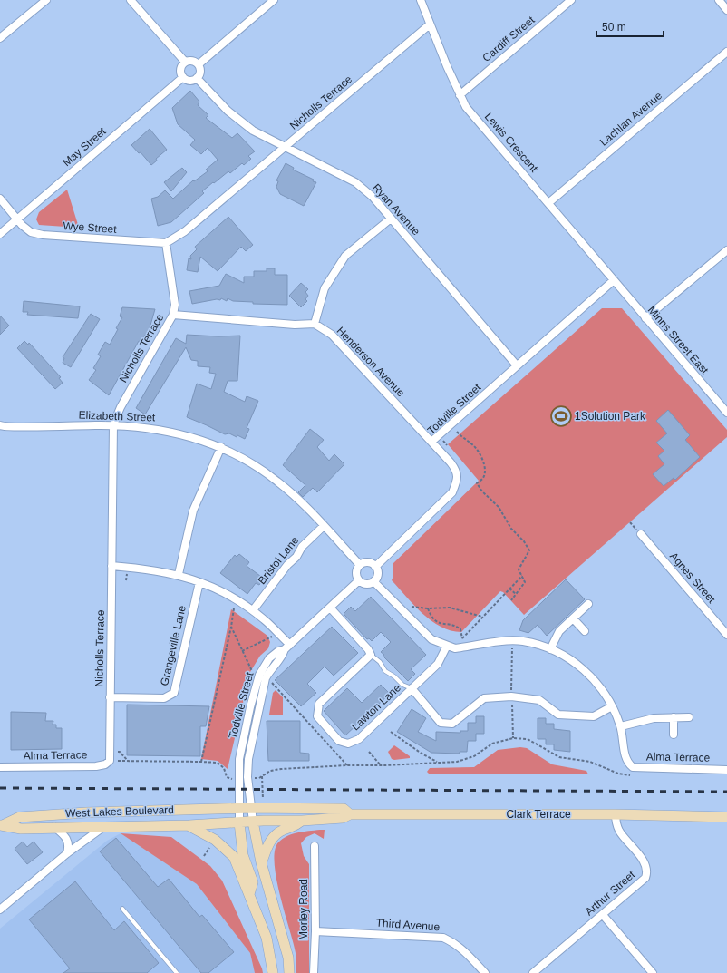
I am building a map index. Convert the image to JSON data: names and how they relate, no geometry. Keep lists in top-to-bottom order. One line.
{"streets":{"main road":["West Lakes Boulevard","Clark Terrace"],"street":["Cardiff Street","Nicholls Terrace","Lachlan Avenue","Lewis Crescent","May Street","Ryan Avenue","Wye Street","Minns Street East","Henderson Avenue","Todville Street","Elizabeth Street","Bristol Lane","Agnes Street","Grangeville Lane","Lawton Lane","Alma Terrace","Arthur Street","Morley Road","Third Avenue"]},"crossings":[["Cardiff Street","Lewis Crescent"],["Nicholls Terrace","Lewis Crescent"],["Nicholls Terrace","Ryan Avenue"],["Nicholls Terrace","Wye Street"],["Nicholls Terrace","Elizabeth Street"],["Nicholls Terrace","Grangeville Lane"],["Nicholls Terrace","Alma Terrace"],["Lachlan Avenue","Lewis Crescent"],["Lewis Crescent","Minns Street East"],["Lewis Crescent","Todville Street"],["May Street","Ryan Avenue"],["May Street","Wye Street"],["Ryan Avenue","Todville Street"],["Minns Street East","Todville Street"],["Henderson Avenue","Todville Street"],["Todville Street","Elizabeth Street"],["Todville Street","West Lakes Boulevard"],["Elizabeth Street","Bristol Lane"],["West Lakes Boulevard","Clark Terrace"],["Clark Terrace","Arthur Street"],["Morley Road","Third Avenue"]],"places":{"sports":["1Solution Park"]},"scale_bar":"50 m"}
